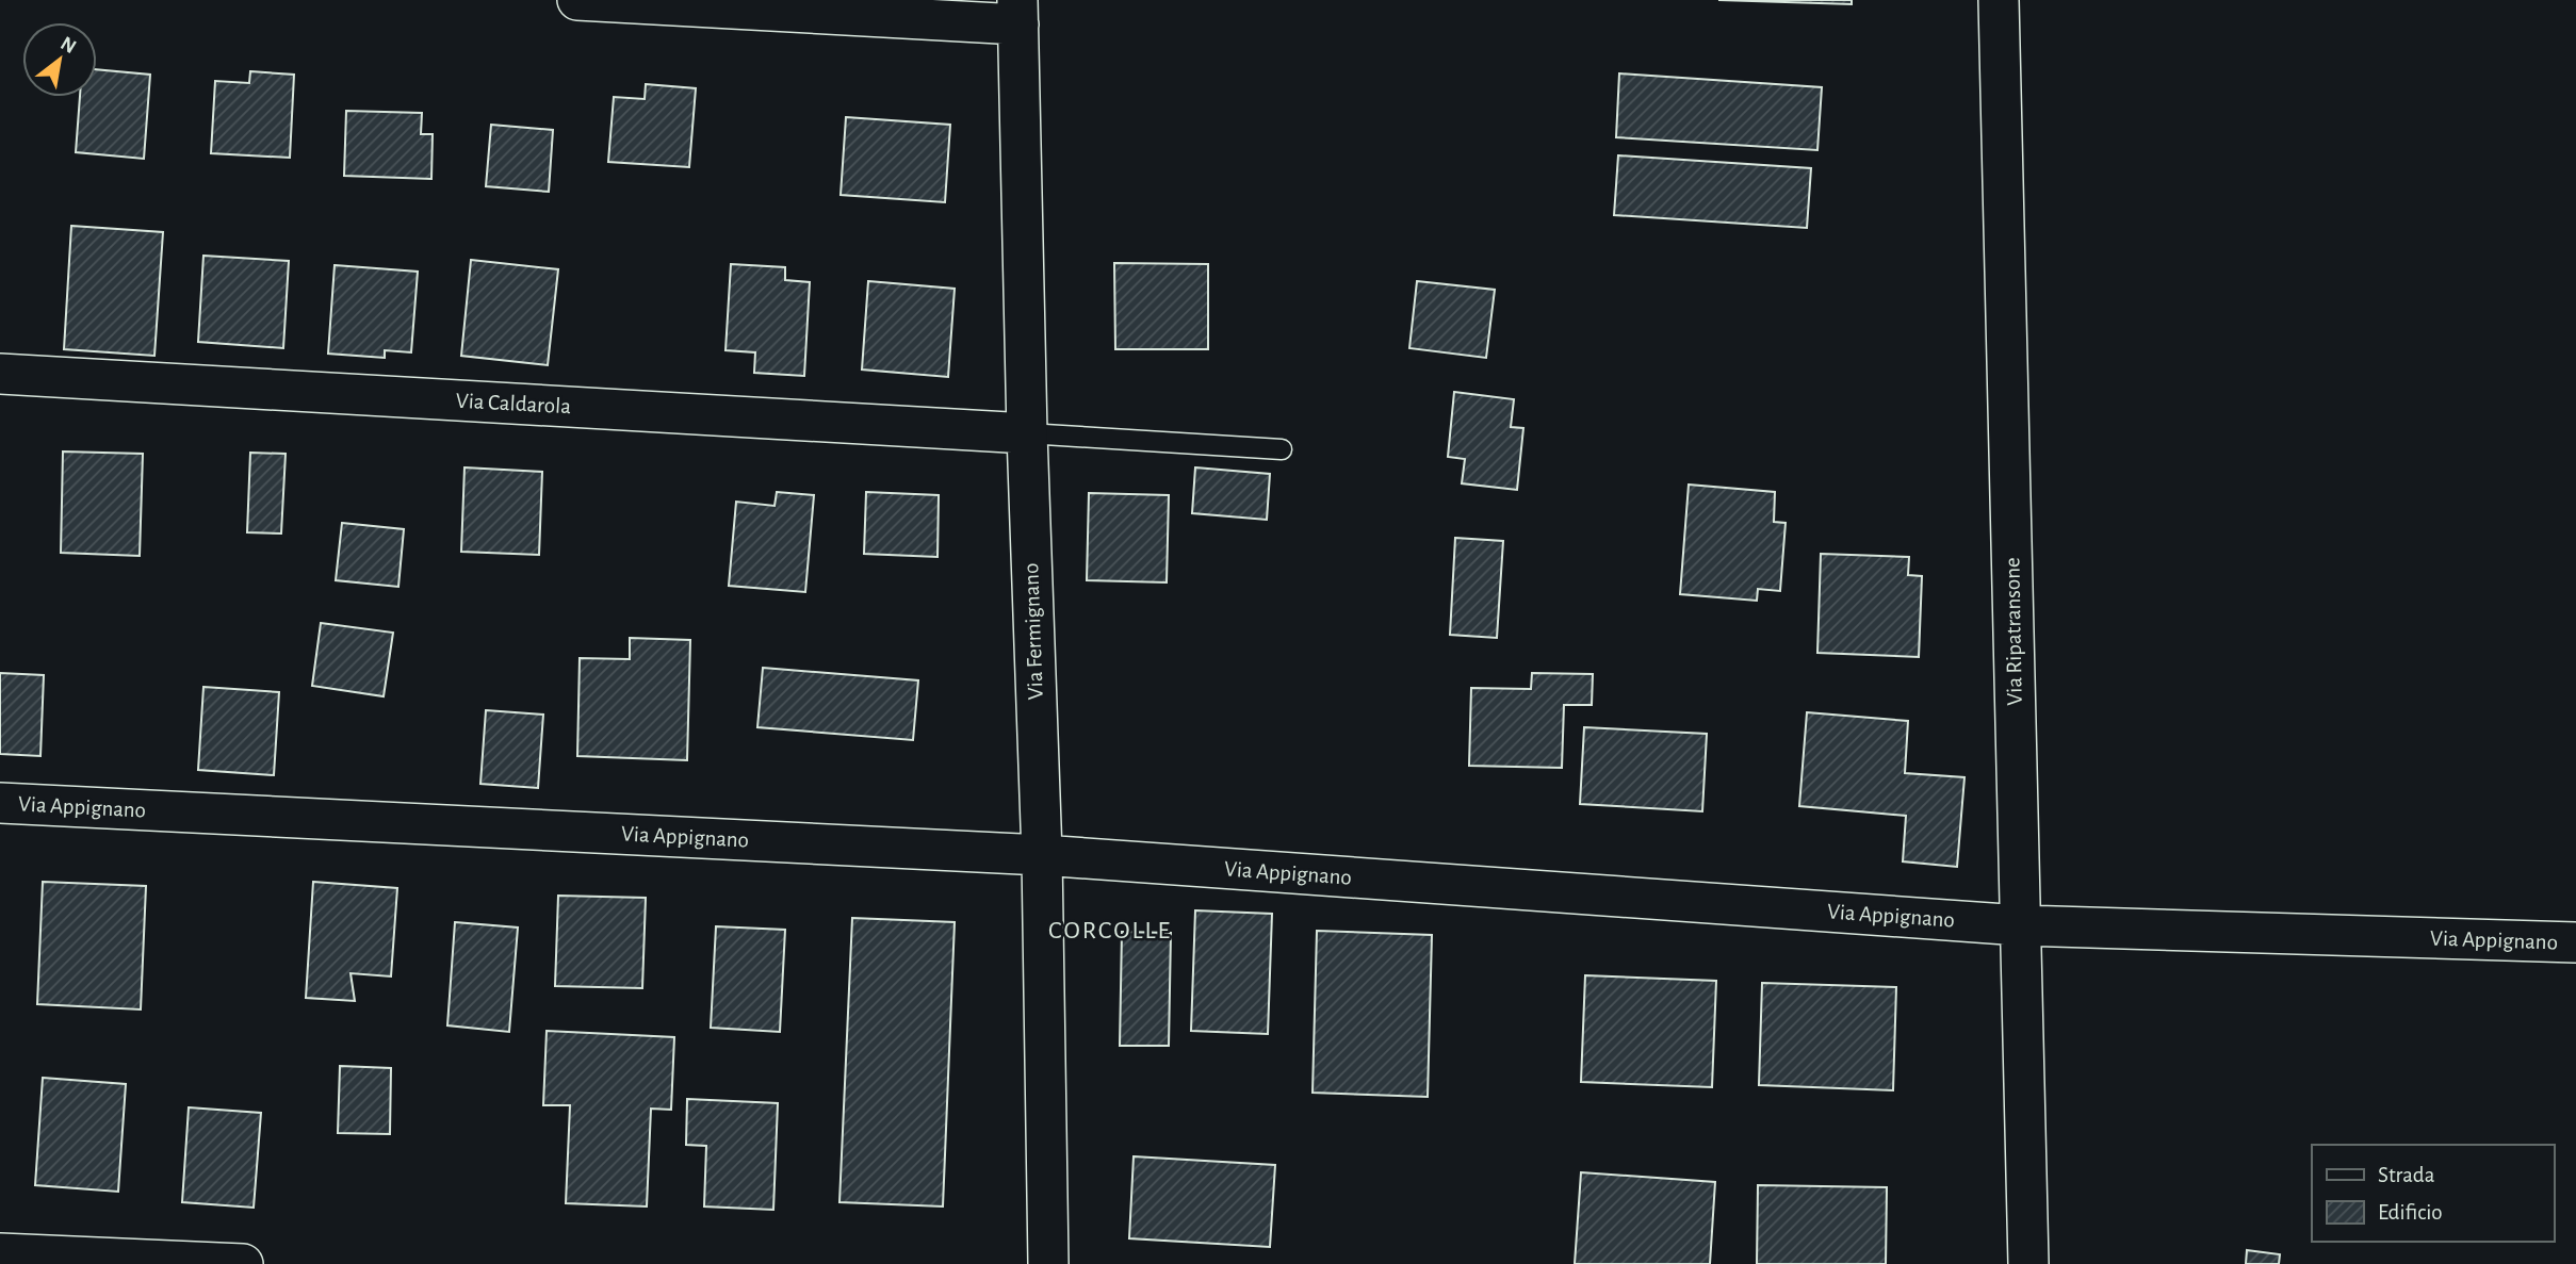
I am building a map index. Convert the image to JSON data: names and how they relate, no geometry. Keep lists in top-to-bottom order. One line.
{"streets":{"street":["Via Caldarola","Via Fermignano","Via Ripatransone","Via Appignano"]},"crossings":[["Via Caldarola","Via Fermignano"],["Via Fermignano","Via Appignano"],["Via Ripatransone","Via Appignano"]],"districts":["CORCOLLE"],"legend":["Strada","Edificio"],"north":"top right"}
